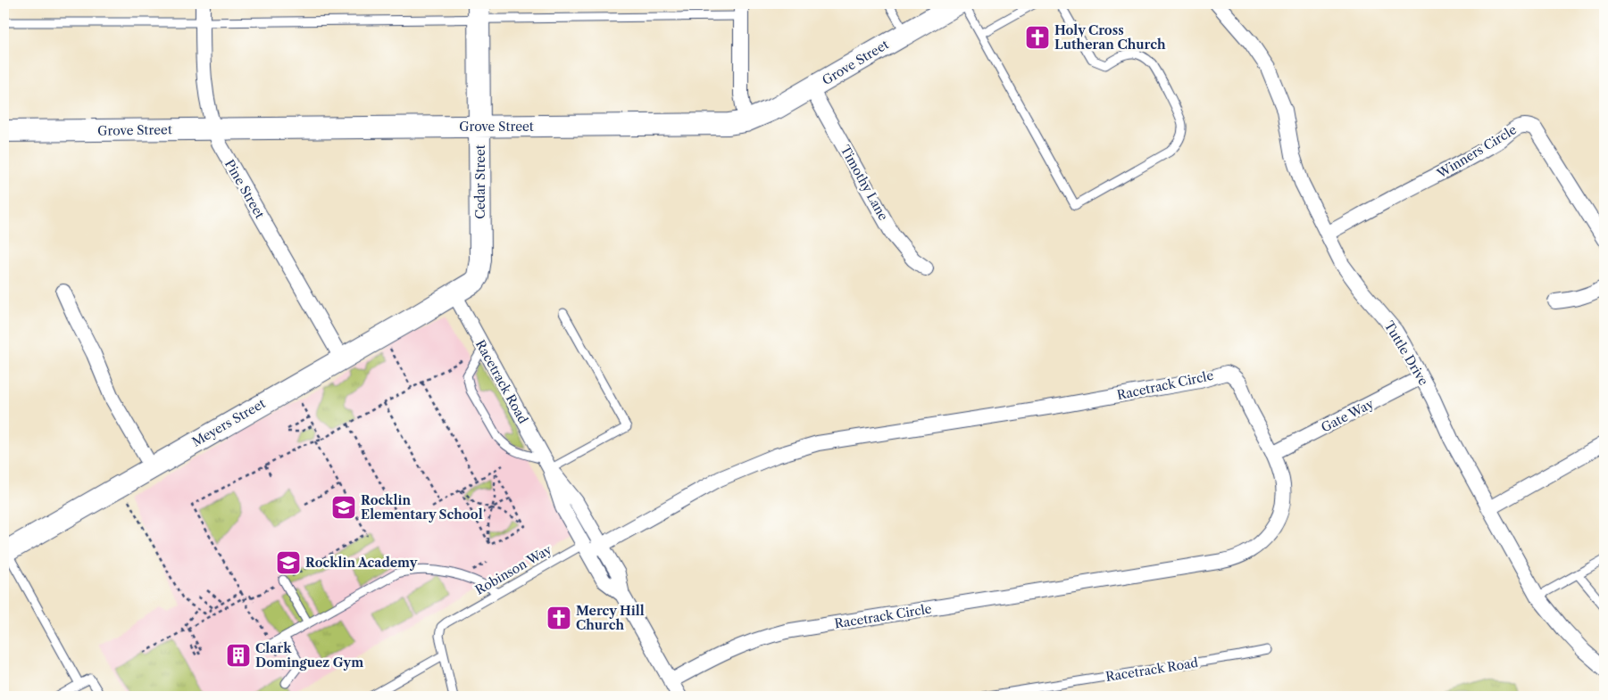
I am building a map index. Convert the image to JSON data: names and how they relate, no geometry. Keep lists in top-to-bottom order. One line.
{"streets":{"street":["Grove Street","Winners Circle","Cedar Street","Timothy Lane","Pine Street","Tuttle Drive","Racetrack Road","Racetrack Circle","Gate Way","Meyers Street"],"lane":["Robinson Way"]},"crossings":[["Grove Street","Cedar Street"],["Grove Street","Timothy Lane"],["Grove Street","Pine Street"],["Winners Circle","Tuttle Drive"],["Cedar Street","Racetrack Road"],["Cedar Street","Meyers Street"],["Pine Street","Meyers Street"],["Tuttle Drive","Gate Way"],["Racetrack Road","Racetrack Circle"],["Racetrack Road","Meyers Street"],["Racetrack Road","Robinson Way"],["Racetrack Circle","Gate Way"],["Racetrack Circle","Robinson Way"]],"places":{"church":["Holy Cross Lutheran Church","Mercy Hill Church"],"school or university":["Rocklin Elementary School","Rocklin Academy"],"building":["Clark Dominguez Gym"]}}
